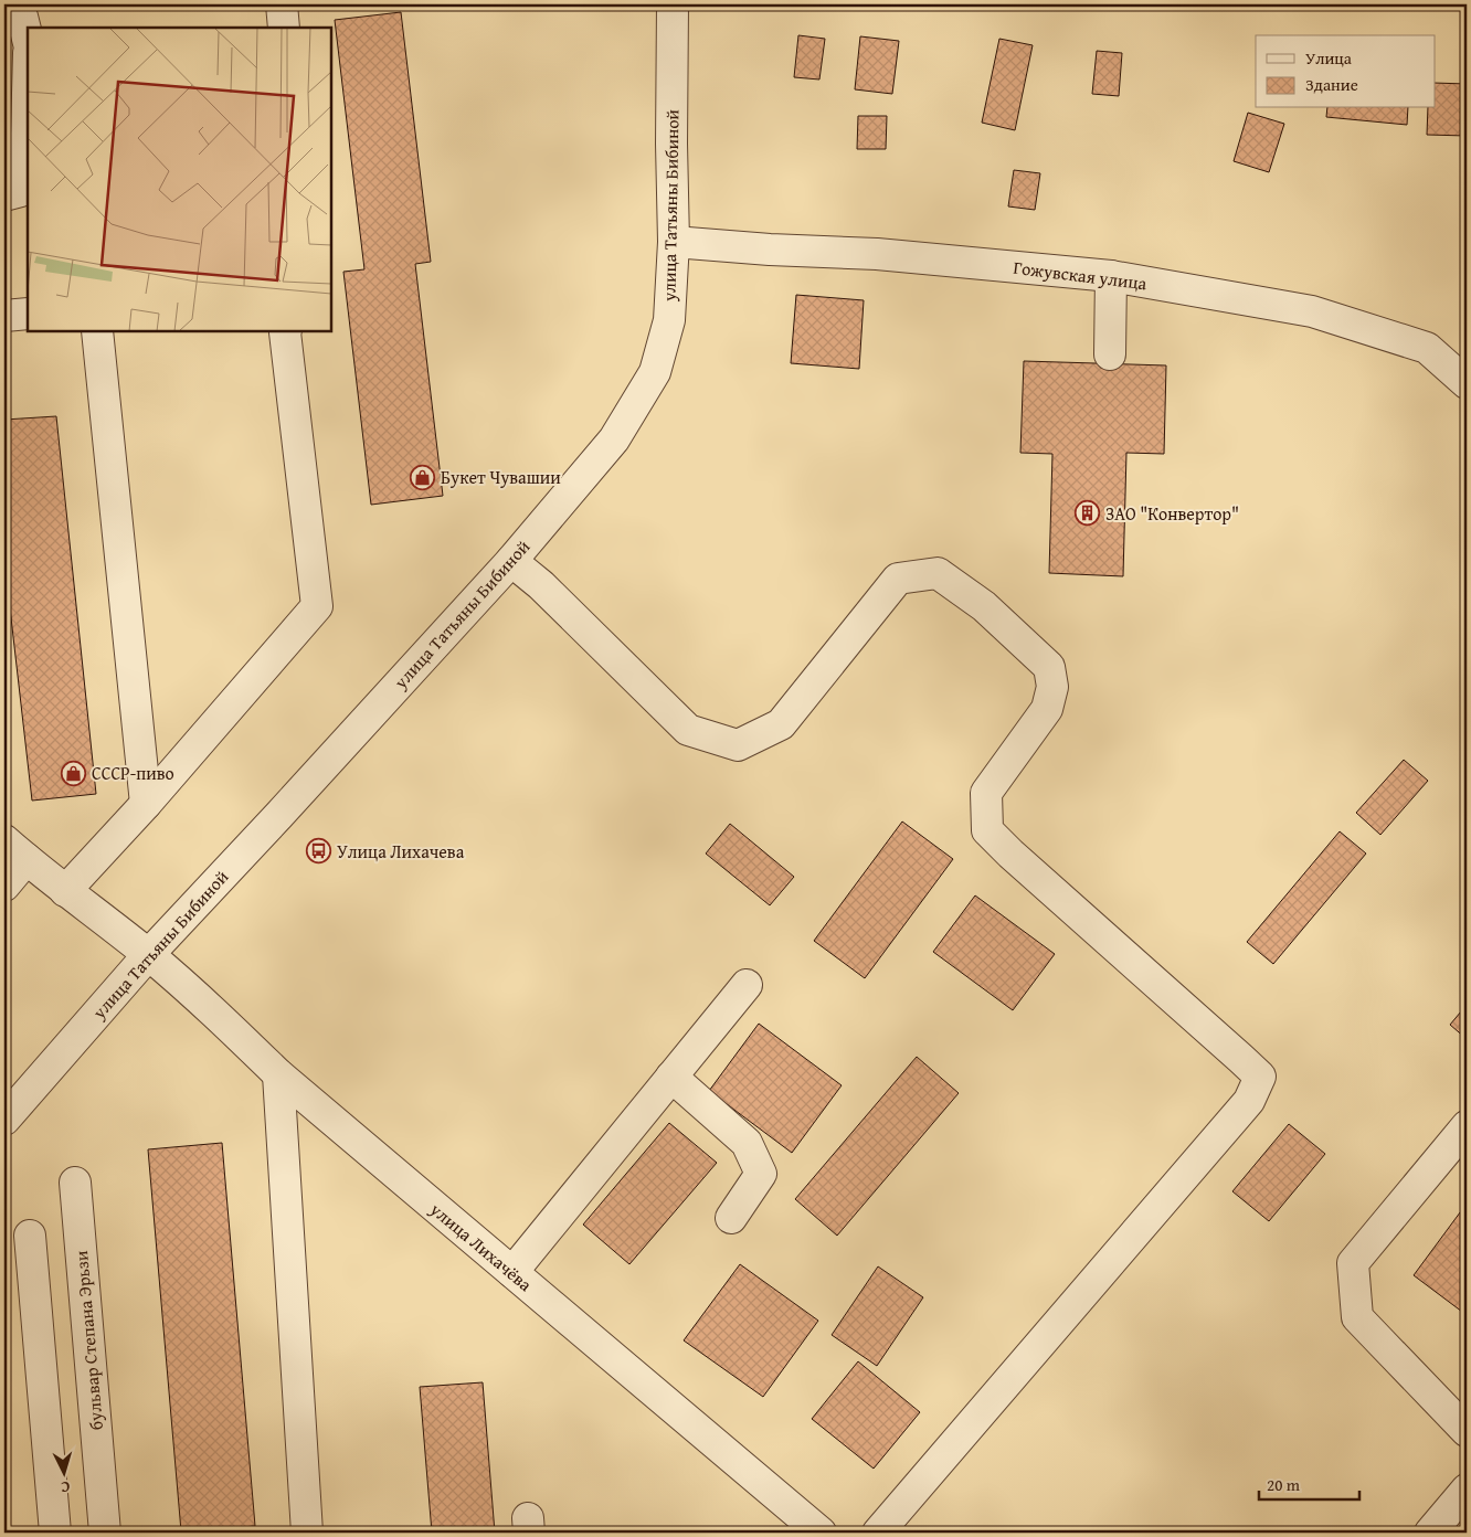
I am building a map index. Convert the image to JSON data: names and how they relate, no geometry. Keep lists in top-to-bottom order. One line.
{"streets":{"street":["улица Татьяны Бибиной","Гожувская улица","улица Лихачёва","бульвар Степана Эрьзи"]},"crossings":[["улица Татьяны Бибиной","Гожувская улица"],["улица Татьяны Бибиной","улица Лихачёва"]],"places":{"shop":["Букет Чувашии","СССР-пиво"],"building":["ЗАО \"Конвертор\""],"bus stop":["Улица Лихачева"]},"legend":["Улица","Здание"],"scale_bar":"20 m","north":"bottom"}
